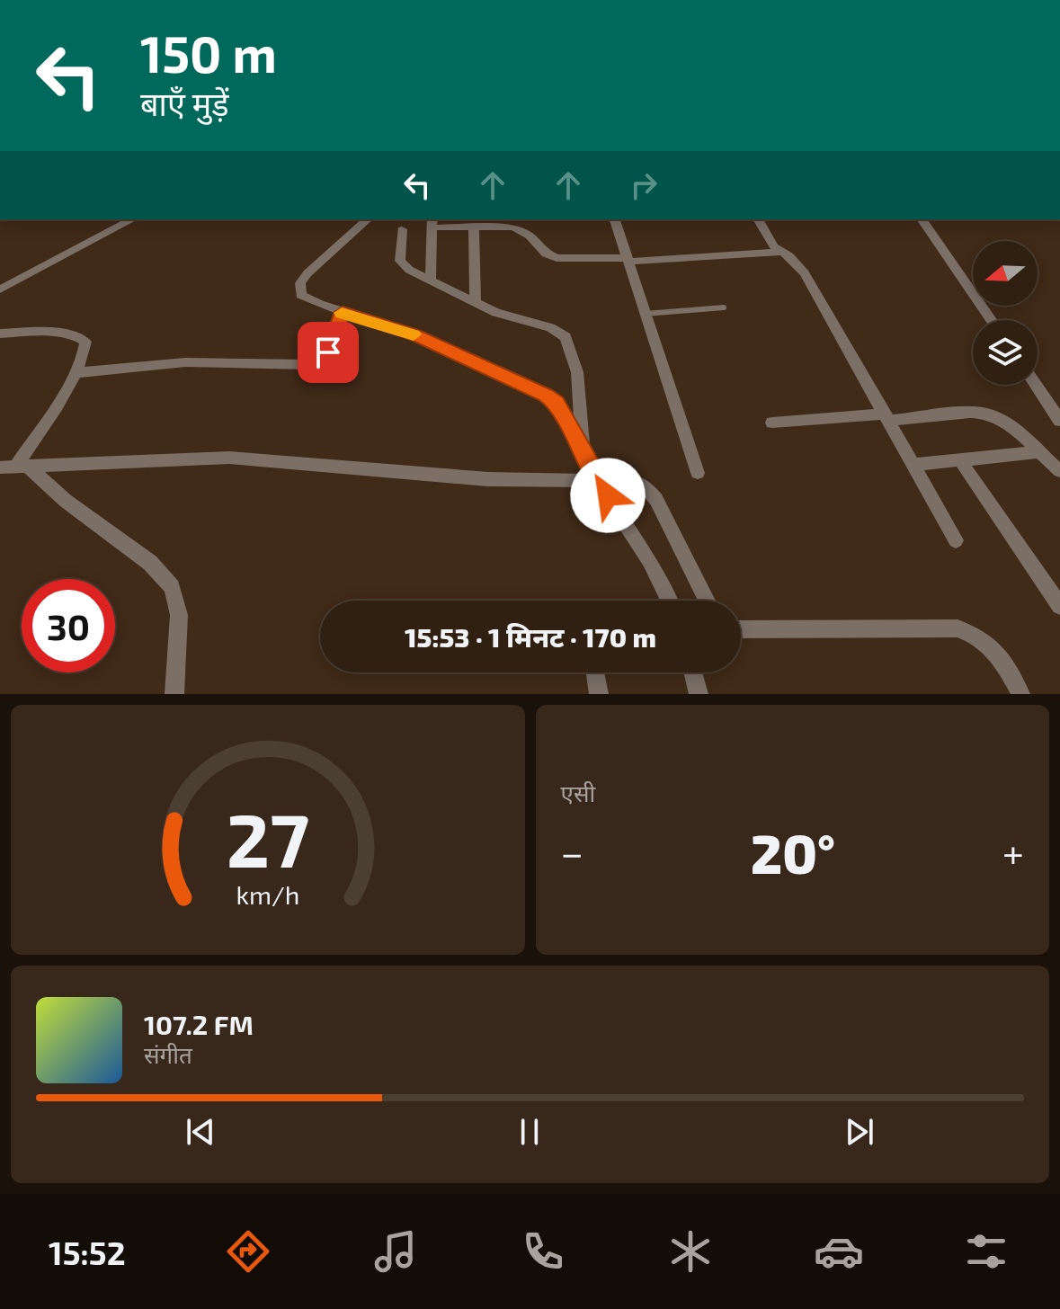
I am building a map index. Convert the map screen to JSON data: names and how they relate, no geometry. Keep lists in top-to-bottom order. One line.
{"north":"left","page":{"turn":["150 m","बाएँ मुड़ें"],"limit":"30","trip":"15:53 · 1 मिनट · 170 m","tile":"एसी","heat":["−","20°","+"],"song":["107.2 FM","संगीत"],"tabs":"15:52","gauge":["27","km/h"]}}
